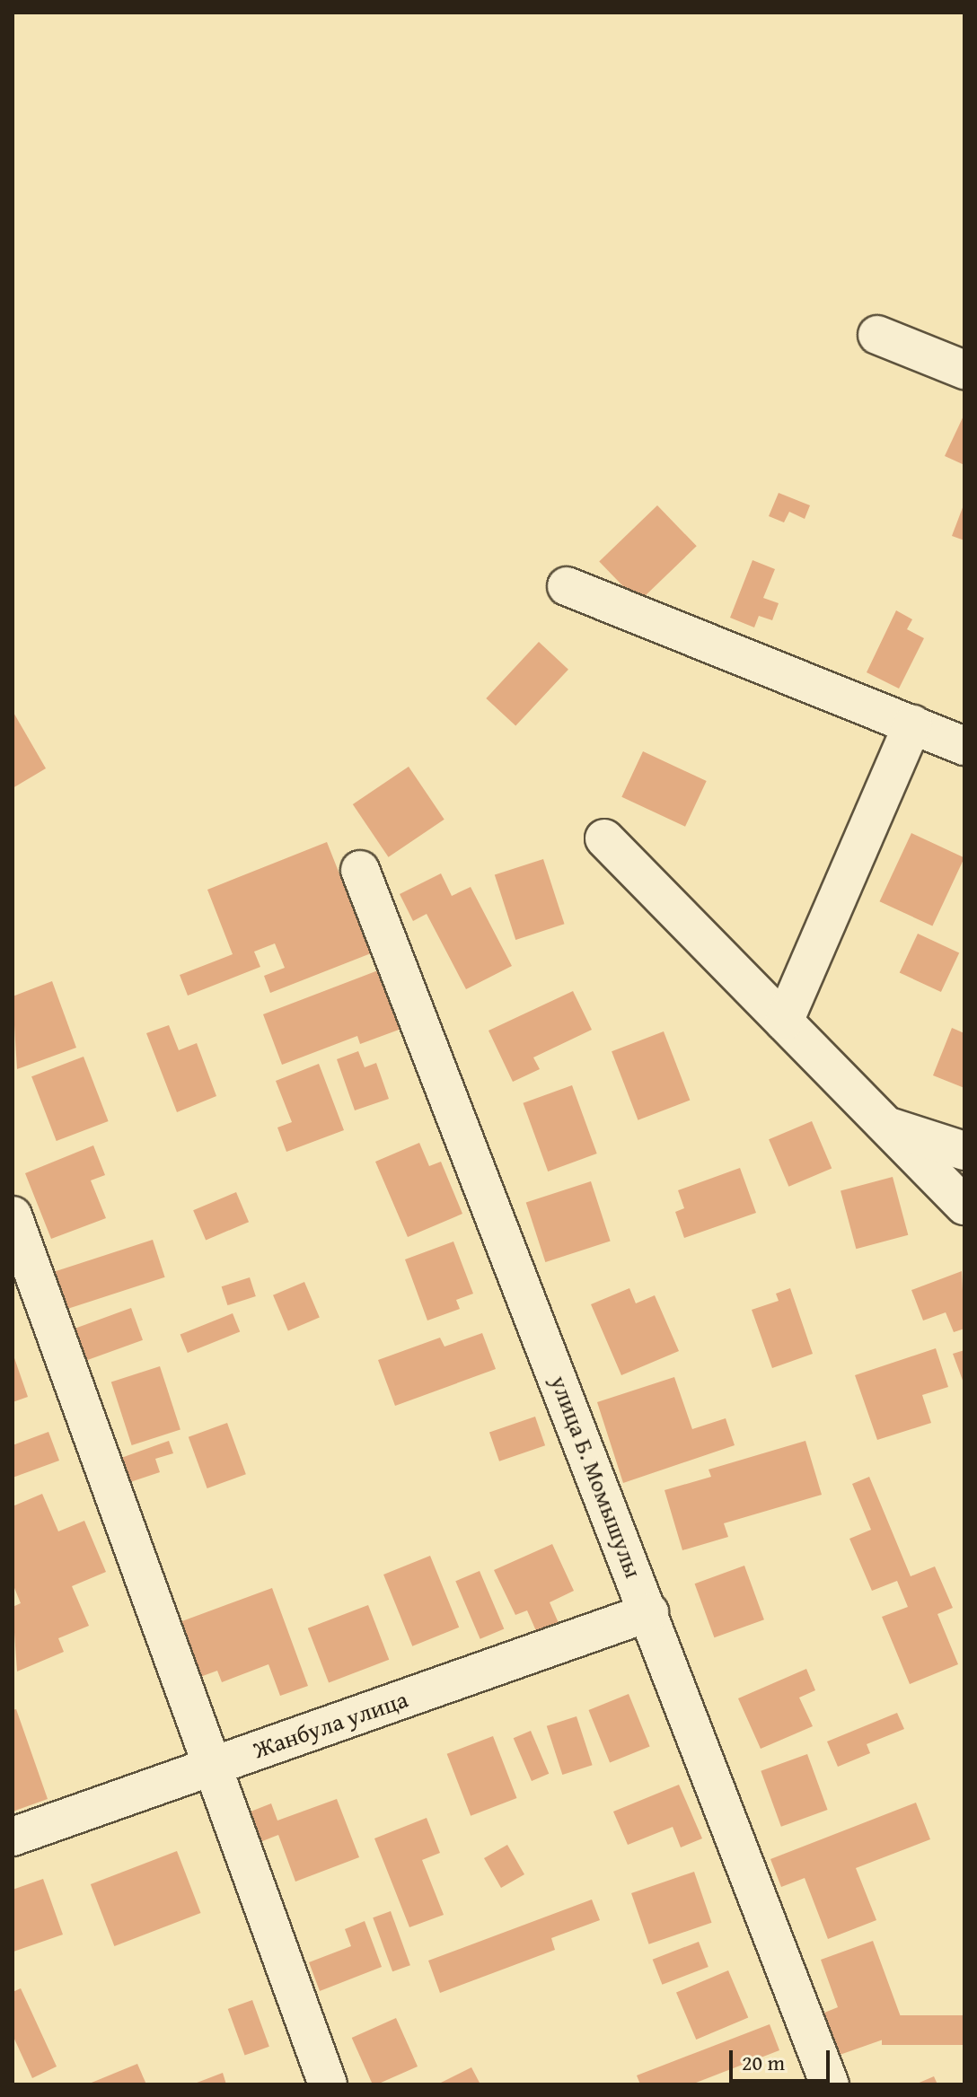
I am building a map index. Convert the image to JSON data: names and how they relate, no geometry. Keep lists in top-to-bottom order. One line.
{"streets":{"street":["улица Б. Момышулы","Жанбула улица"]},"crossings":[["улица Б. Момышулы","Жанбула улица"]],"scale_bar":"20 m"}
